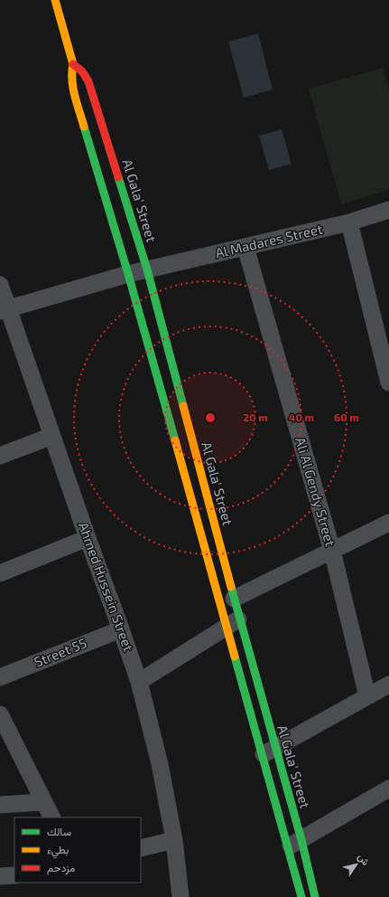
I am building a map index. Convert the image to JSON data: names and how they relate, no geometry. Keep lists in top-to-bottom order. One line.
{"streets":{"street":["Al Gala' Street","Al Madares Street","Ali Al Gendy Street","Ahmed Hussein Street","Street 55"]},"crossings":[["Al Gala' Street","Al Madares Street"],["Al Madares Street","Ali Al Gendy Street"],["Al Madares Street","Ahmed Hussein Street"],["Ahmed Hussein Street","Street 55"]],"legend":["سالك","بطيء","مزدحم"],"north":"top right","rings":["20 m","40 m","60 m"]}
